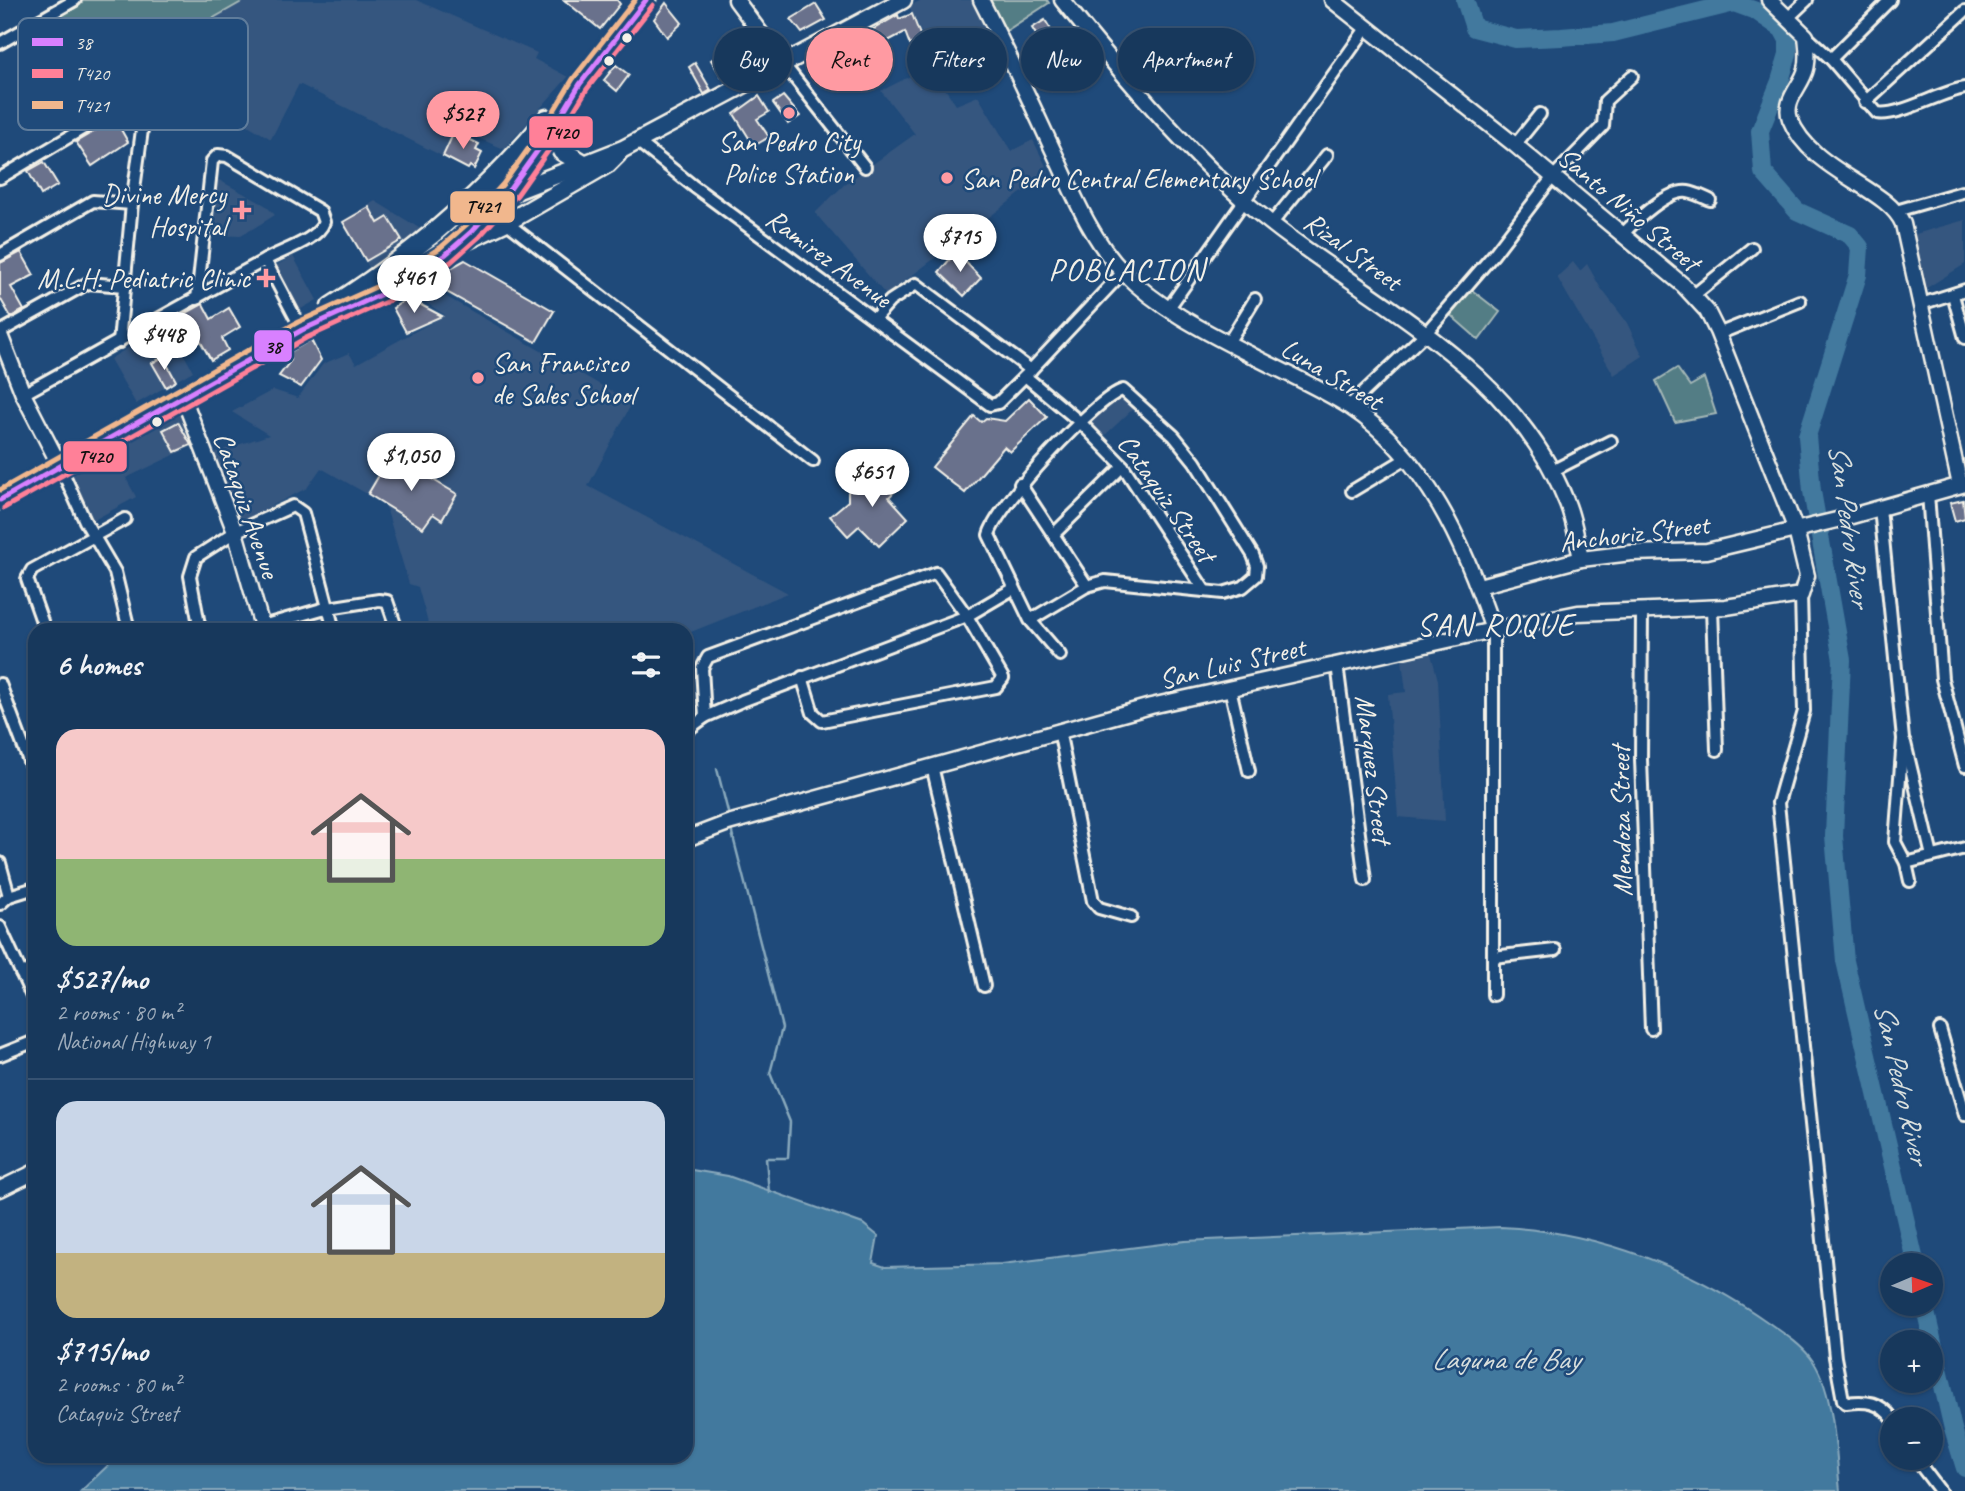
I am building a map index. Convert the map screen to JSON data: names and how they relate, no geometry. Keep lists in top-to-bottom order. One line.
{"streets":{"street":["Santo Niño Street","Rizal Street","Ramirez Avenue","Luna Street","Cataquiz Street","Cataquiz Avenue","Anchoriz Street","San Luis Street","Marquez Street","Mendoza Street"]},"crossings":[["Santo Niño Street","Anchoriz Street"],["Santo Niño Street","San Luis Street"],["Rizal Street","Anchoriz Street"],["Ramirez Avenue","Cataquiz Street"],["Luna Street","Anchoriz Street"],["Luna Street","San Luis Street"],["San Luis Street","Marquez Street"],["San Luis Street","Mendoza Street"]],"districts":["POBLACION","SAN ROQUE"],"water":["San Pedro River","Laguna de Bay"],"places":{"other":["San Pedro City Police Station","San Pedro Central Elementary School","San Francisco de Sales School"],"health":["Divine Mercy Hospital","M.L.H. Pediatric Clinic"]},"lines":["transit line 38","transit line T421","transit line T420"],"legend":["38","T420","T421"],"north":"right","page":{"chip":["Buy","Rent","Filters","New","Apartment"],"price":["$527","$715","$461","$448","$1,050","$651"],"heading":"6 homes","list":[{"name":"$527/mo","note":"2 rooms · 80 m² · National Highway 1"},{"name":"$715/mo","note":"2 rooms · 80 m² · Cataquiz Street"}],"map_buttons":["+","−"]}}
